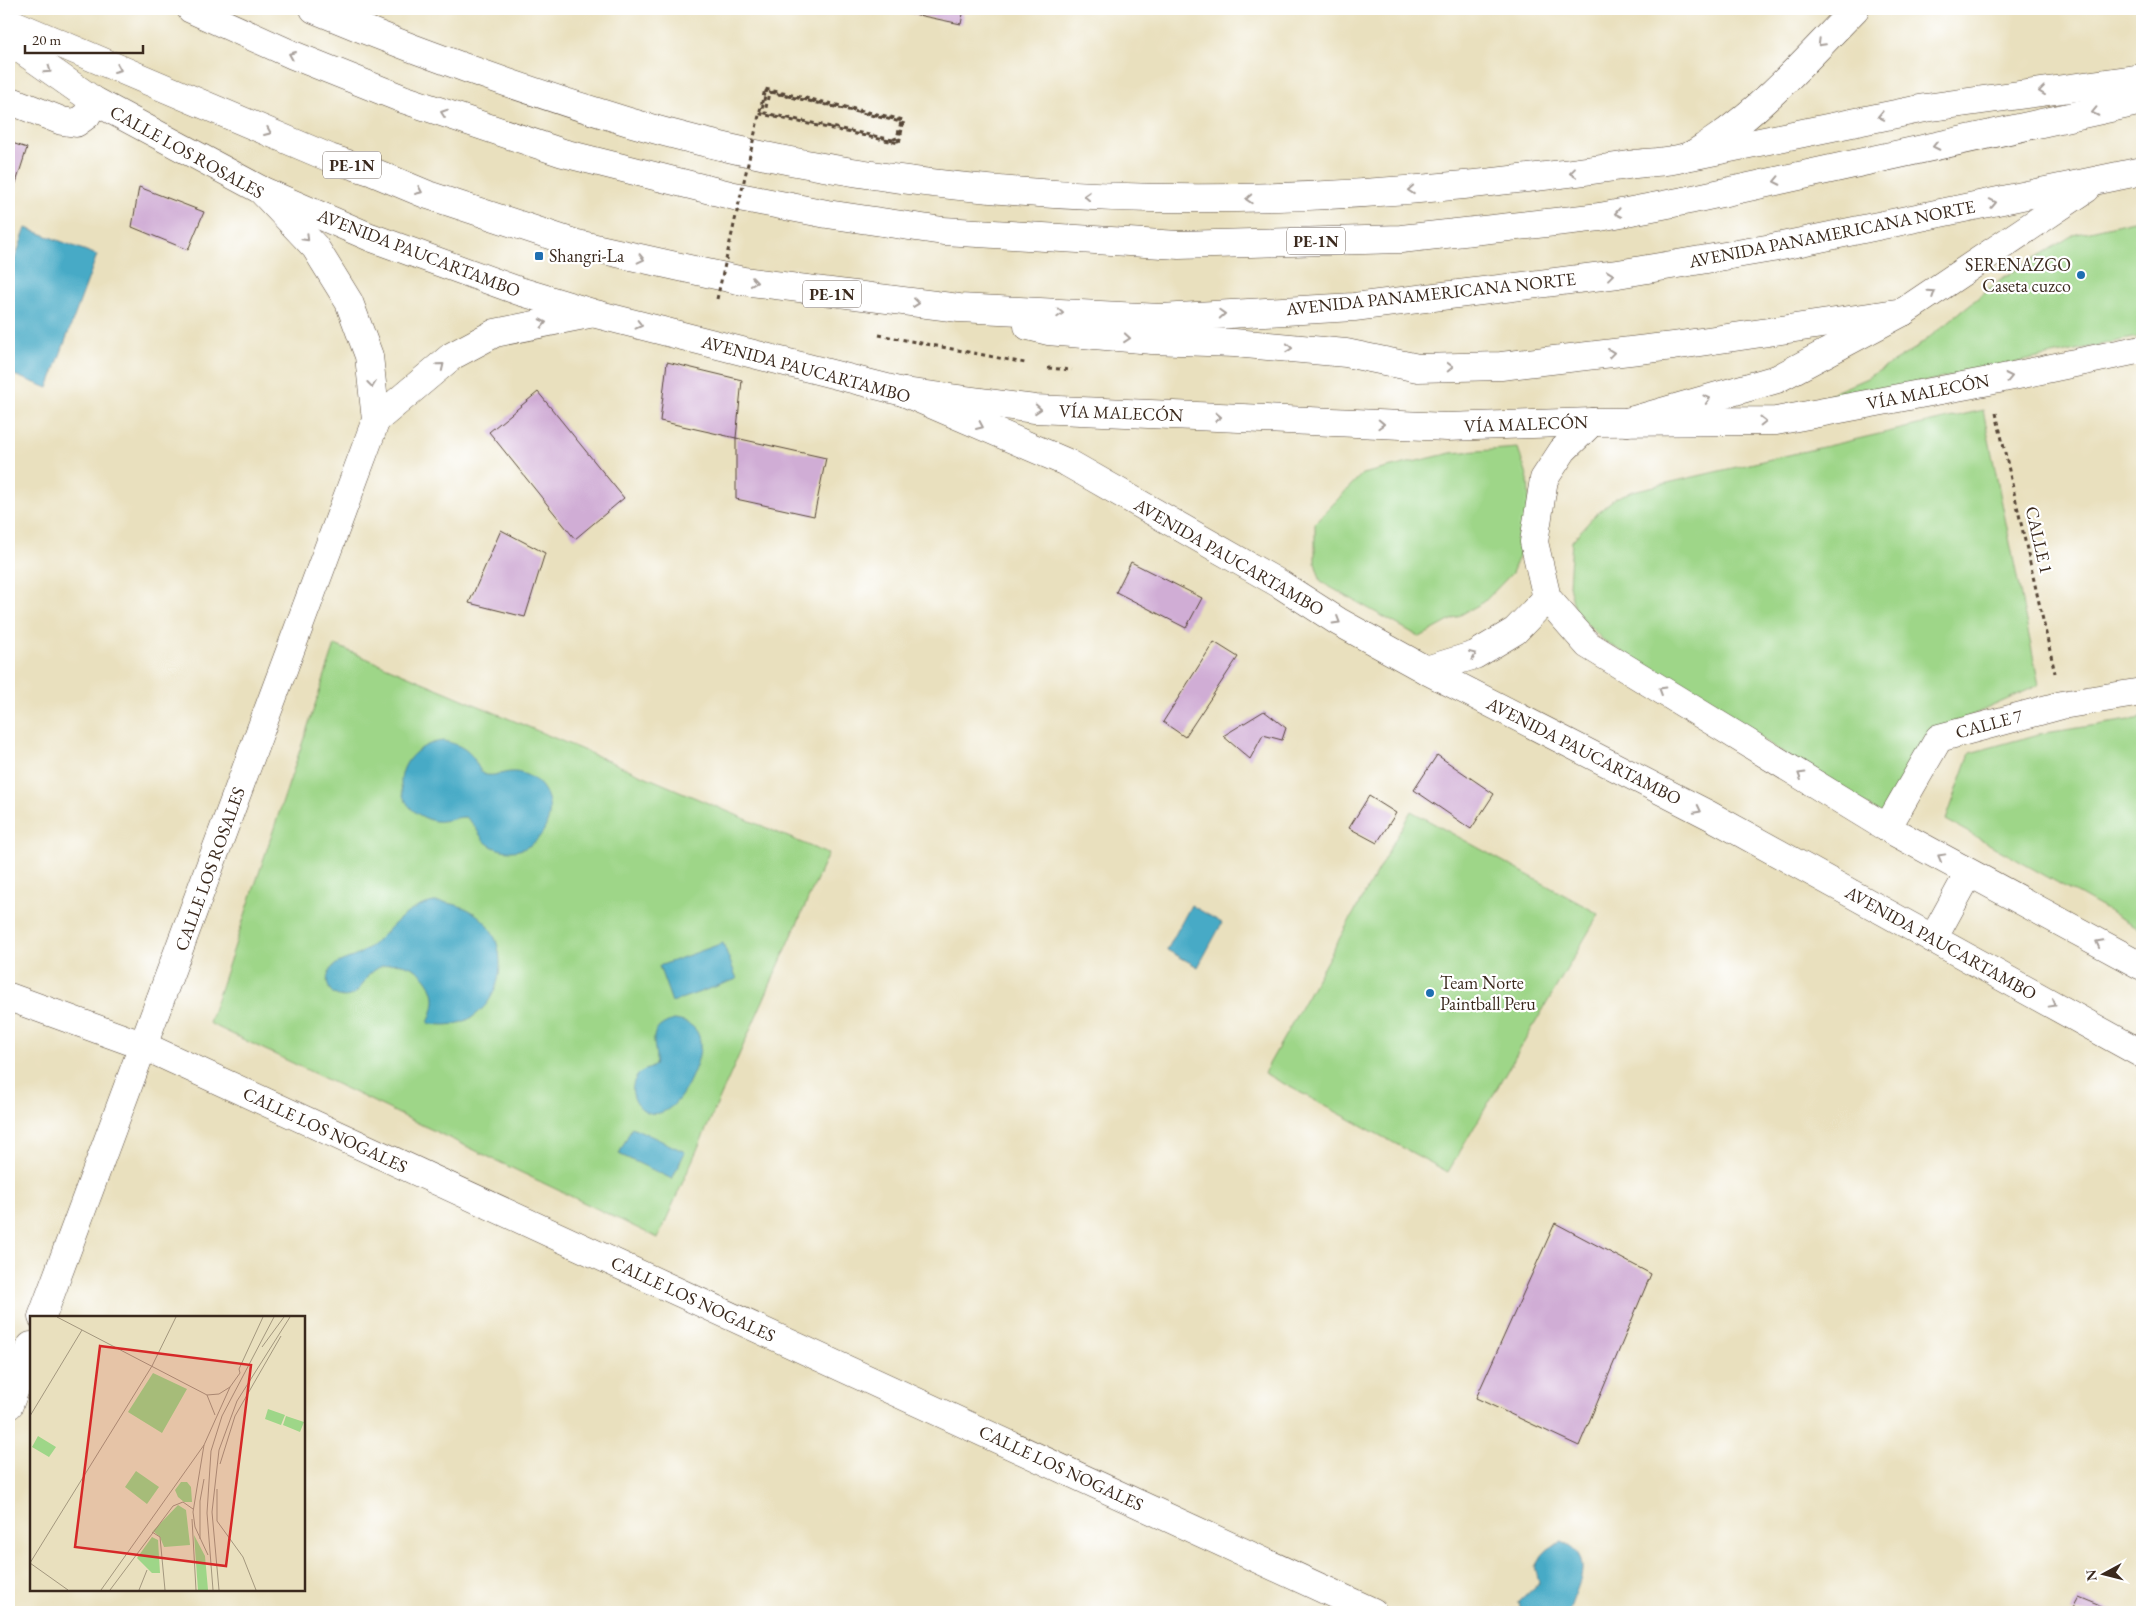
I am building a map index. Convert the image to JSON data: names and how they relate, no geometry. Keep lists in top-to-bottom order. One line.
{"streets":{"main road":["CALLE LOS ROSALES","PE-1N","AVENIDA PANAMERICANA NORTE","AVENIDA PAUCARTAMBO","VÍA MALECÓN","CALLE 7","CALLE LOS NOGALES"],"path":["CALLE 1"]},"crossings":[["CALLE LOS ROSALES","AVENIDA PAUCARTAMBO"],["CALLE LOS ROSALES","CALLE LOS NOGALES"],["AVENIDA PAUCARTAMBO","VÍA MALECÓN"],["VÍA MALECÓN","CALLE 1"],["CALLE 1","CALLE 7"]],"places":{"transit":["Shangri-La"],"other":["SERENAZGO Caseta cuzco","Team Norte Paintball Peru"]},"scale_bar":"20 m","north":"left"}
